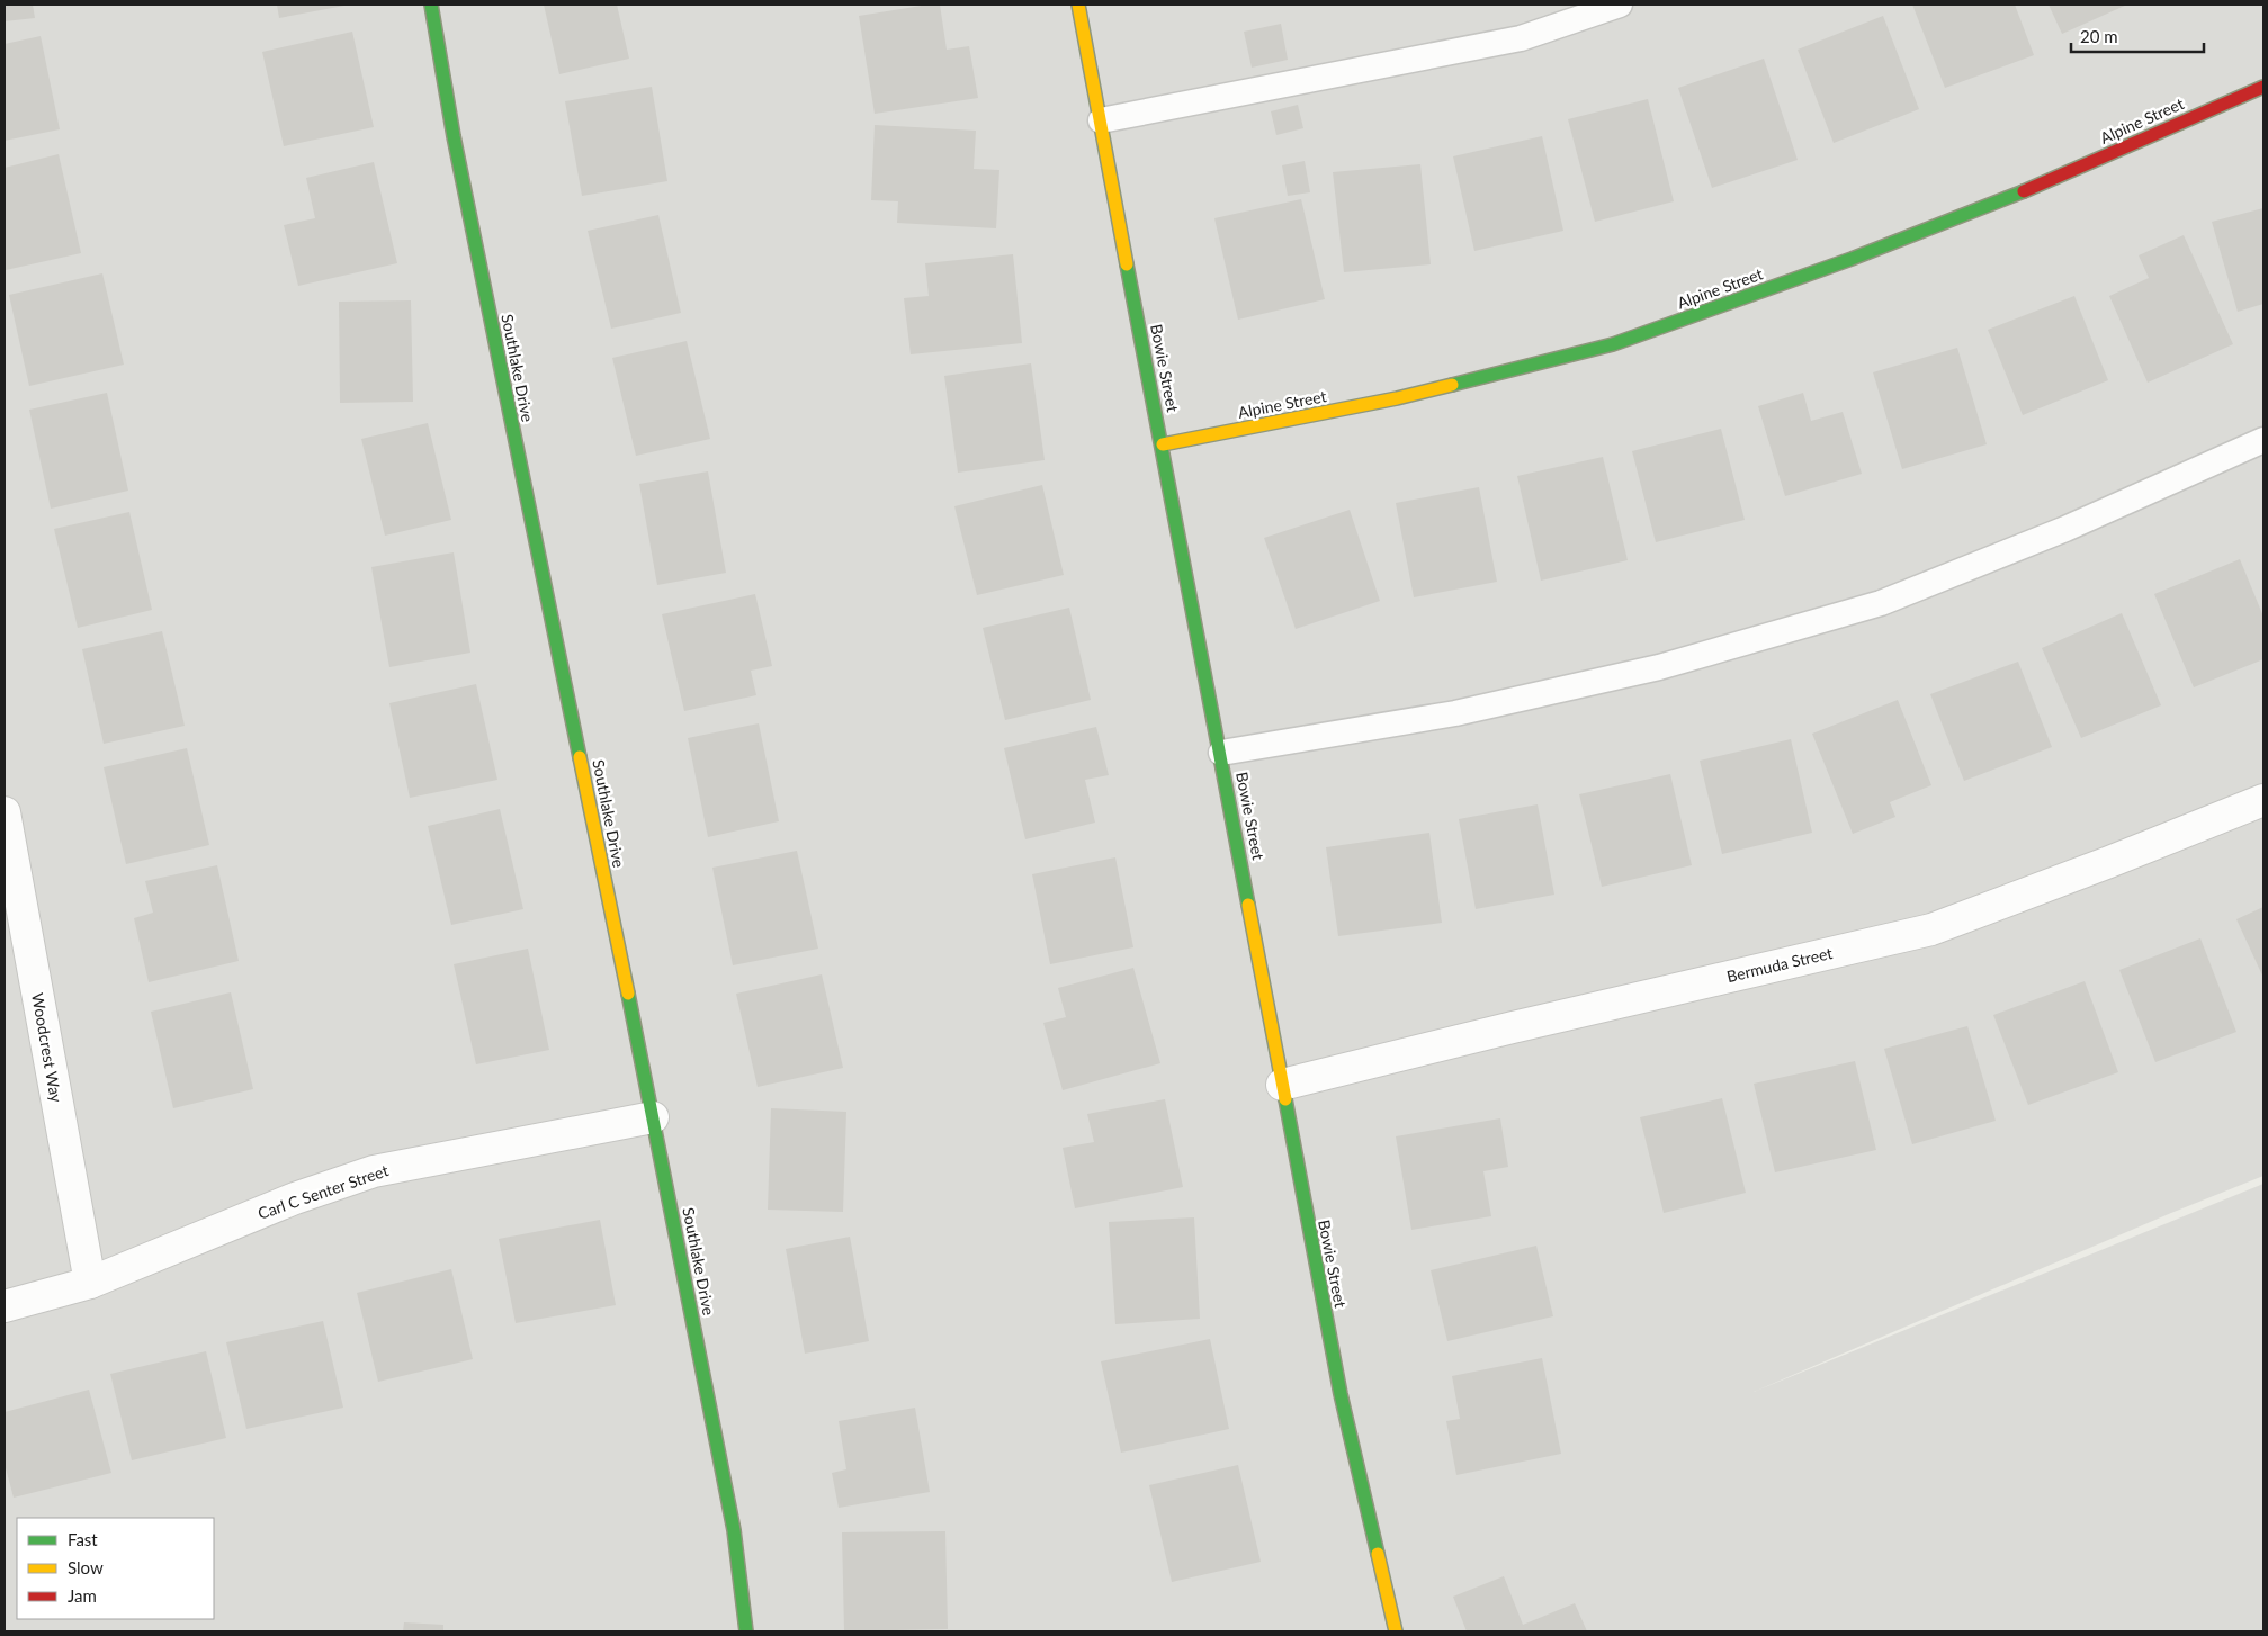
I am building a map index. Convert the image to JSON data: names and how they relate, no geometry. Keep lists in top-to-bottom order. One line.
{"streets":{"street":["Alpine Street","Southlake Drive","Bowie Street","Bermuda Street","Woodcrest Way","Carl C Senter Street"]},"crossings":[["Alpine Street","Bowie Street"],["Southlake Drive","Carl C Senter Street"],["Bowie Street","Bermuda Street"],["Woodcrest Way","Carl C Senter Street"]],"legend":["Fast","Slow","Jam"],"scale_bar":"20 m"}
